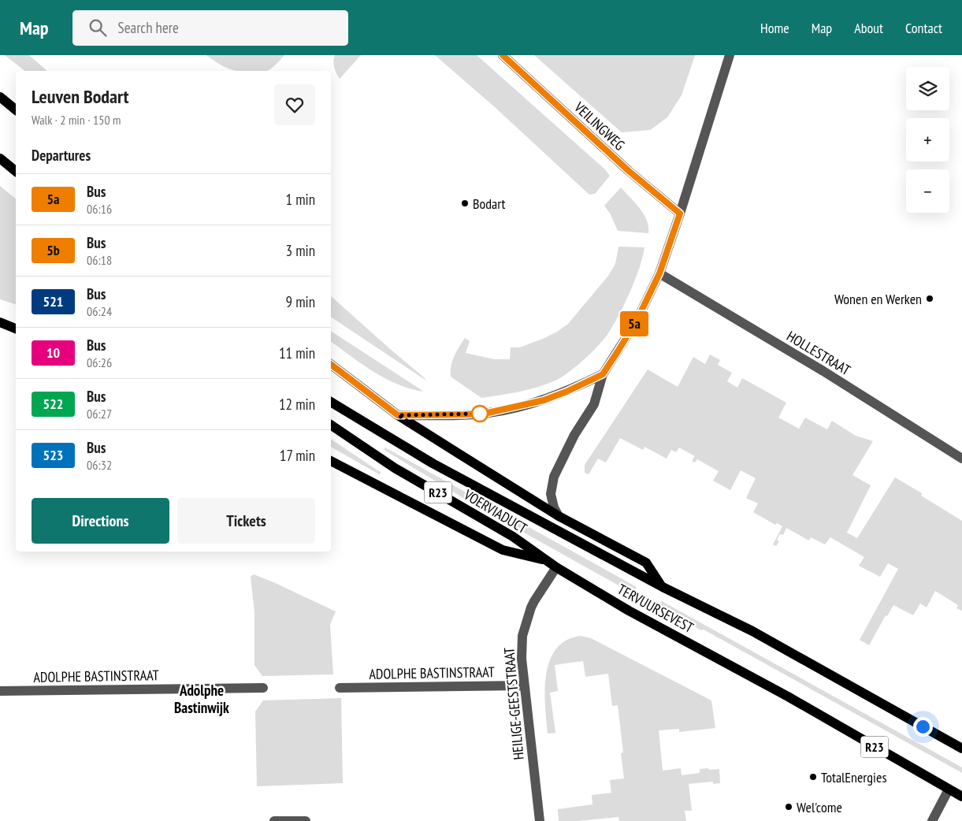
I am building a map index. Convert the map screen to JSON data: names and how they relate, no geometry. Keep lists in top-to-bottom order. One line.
{"streets":{"main road":["R23","VOERVIADUCT","TERVUURSEVEST"],"street":["VEILINGWEG","HOLLESTRAAT","ADOLPHE BASTINSTRAAT","HEILIGE-GEESTSTRAAT"]},"crossings":[["VOERVIADUCT","TERVUURSEVEST"],["TERVUURSEVEST","HEILIGE-GEESTSTRAAT"],["ADOLPHE BASTINSTRAAT","HEILIGE-GEESTSTRAAT"]],"districts":["Adolphe Bastinwijk"],"places":["Bodart","Wonen en Werken","TotalEnergies","Wel'come"],"lines":["bus line 5a"],"page":{"header":"Map","search":"Search here","nav":["Home","Map","About","Contact"],"on_map":"5a","map_buttons":["+","−"],"heading":[["Leuven Bodart","Walk · 2 min · 150 m"],"Departures"],"list":[{"mark":"5a","name":"Bus","note":"06:16","value":"1 min"},{"mark":"5b","name":"Bus","note":"06:18","value":"3 min"},{"mark":"521","name":"Bus","note":"06:24","value":"9 min"},{"mark":"10","name":"Bus","note":"06:26","value":"11 min"},{"mark":"522","name":"Bus","note":"06:27","value":"12 min"},{"mark":"523","name":"Bus","note":"06:32","value":"17 min"}],"buttons":["Directions","Tickets"]}}
